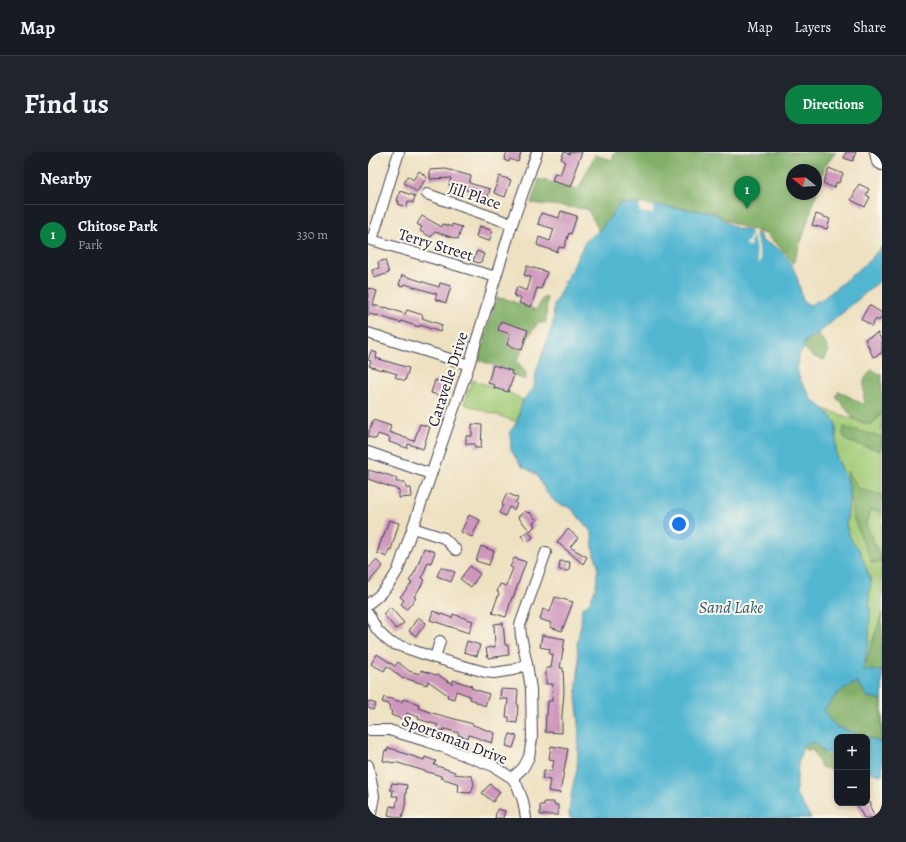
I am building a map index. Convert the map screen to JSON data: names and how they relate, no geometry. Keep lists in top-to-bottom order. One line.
{"streets":{"street":["Jill Place","Terry Street","Caravelle Drive","Sportsman Drive"]},"crossings":[["Jill Place","Caravelle Drive"],["Terry Street","Caravelle Drive"]],"water":["Sand Lake"],"north":"left","page":{"header":"Map","nav":["Map","Layers","Share"],"title":"Find us","buttons":"Directions","heading":"Nearby","pins":"1","list":[{"mark":"1","name":"Chitose Park","note":"Park","value":"330 m"}],"map_buttons":["+","−"]}}
